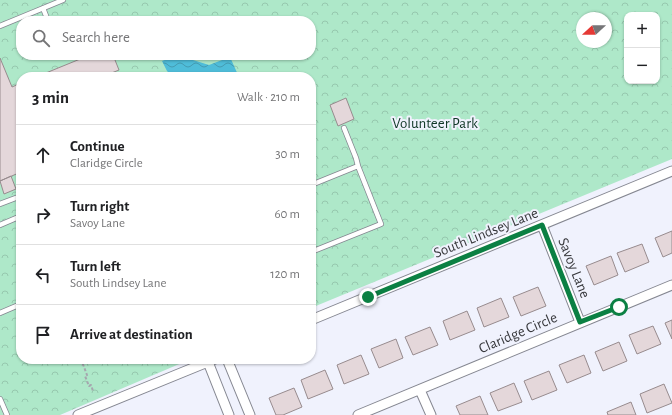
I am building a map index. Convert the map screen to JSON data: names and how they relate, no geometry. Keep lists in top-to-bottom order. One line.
{"streets":{"street":["South Lindsey Lane","Savoy Lane","Claridge Circle"]},"crossings":[["South Lindsey Lane","Savoy Lane"],["Savoy Lane","Claridge Circle"]],"parks":["Volunteer Park"],"north":"left","page":{"map_buttons":["+","−"],"search":"Search here","heading":["3 min","Walk · 210 m"],"list":[["Continue","Claridge Circle","30 m"],["Turn right","Savoy Lane","60 m"],["Turn left","South Lindsey Lane","120 m"],"Arrive at destination"]}}
